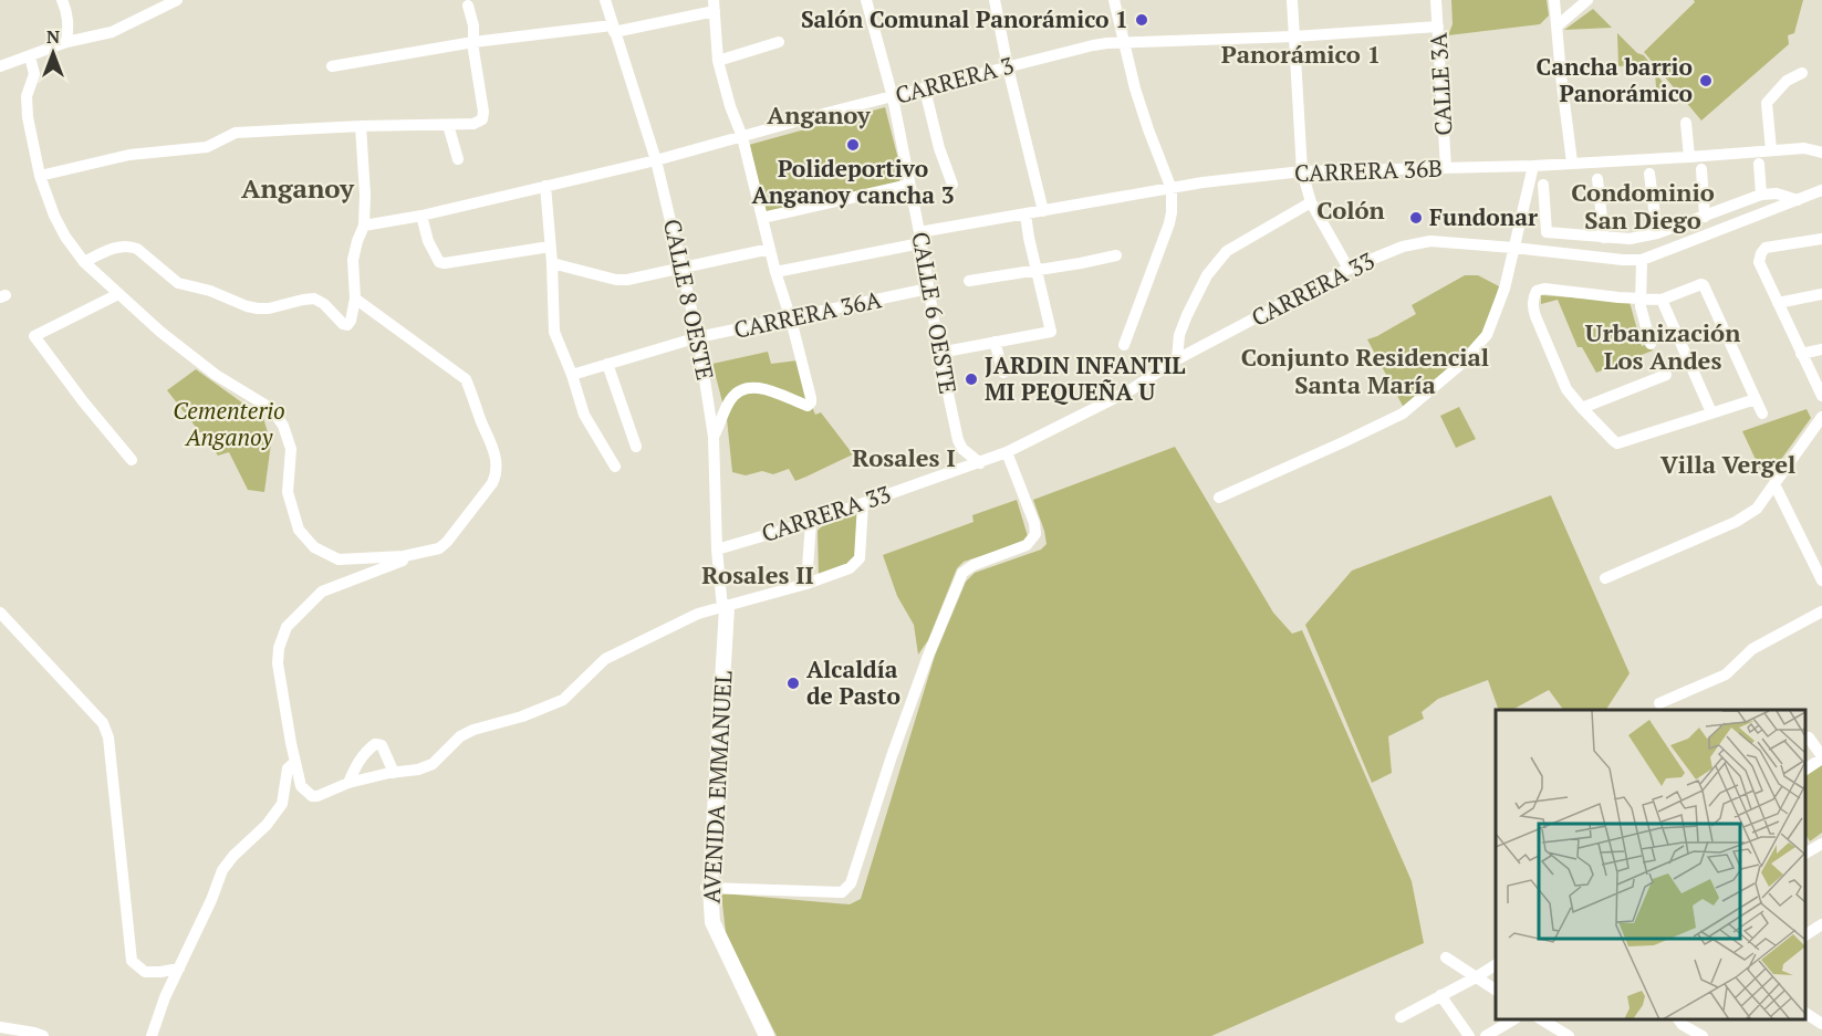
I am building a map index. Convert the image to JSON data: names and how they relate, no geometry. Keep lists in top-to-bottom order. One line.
{"streets":{"street":["CARRERA 3","CALLE 3A","CARRERA 36B","CARRERA 33","CALLE 8 OESTE","CALLE 6 OESTE","CARRERA 36A","AVENIDA EMMANUEL"]},"crossings":[["CARRERA 3","CALLE 3A"],["CARRERA 3","CALLE 8 OESTE"],["CARRERA 3","CALLE 6 OESTE"],["CALLE 3A","CARRERA 36B"],["CARRERA 36B","CALLE 6 OESTE"],["CARRERA 33","CALLE 8 OESTE"],["CARRERA 33","CALLE 6 OESTE"],["CALLE 8 OESTE","CARRERA 36A"],["CALLE 8 OESTE","AVENIDA EMMANUEL"],["CALLE 6 OESTE","CARRERA 36A"]],"districts":["Panorámico 1","Anganoy","Anganoy","Condominio San Diego","Colón","Urbanización Los Andes","Conjunto Residencial Santa María","Rosales I","Villa Vergel","Rosales II"],"parks":["Cementerio Anganoy"],"places":["Salón Comunal Panorámico 1","Cancha barrio Panorámico","Polideportivo Anganoy cancha 3","Fundonar","JARDIN INFANTIL MI PEQUEÑA U","Alcaldía de Pasto"],"north":"top"}
